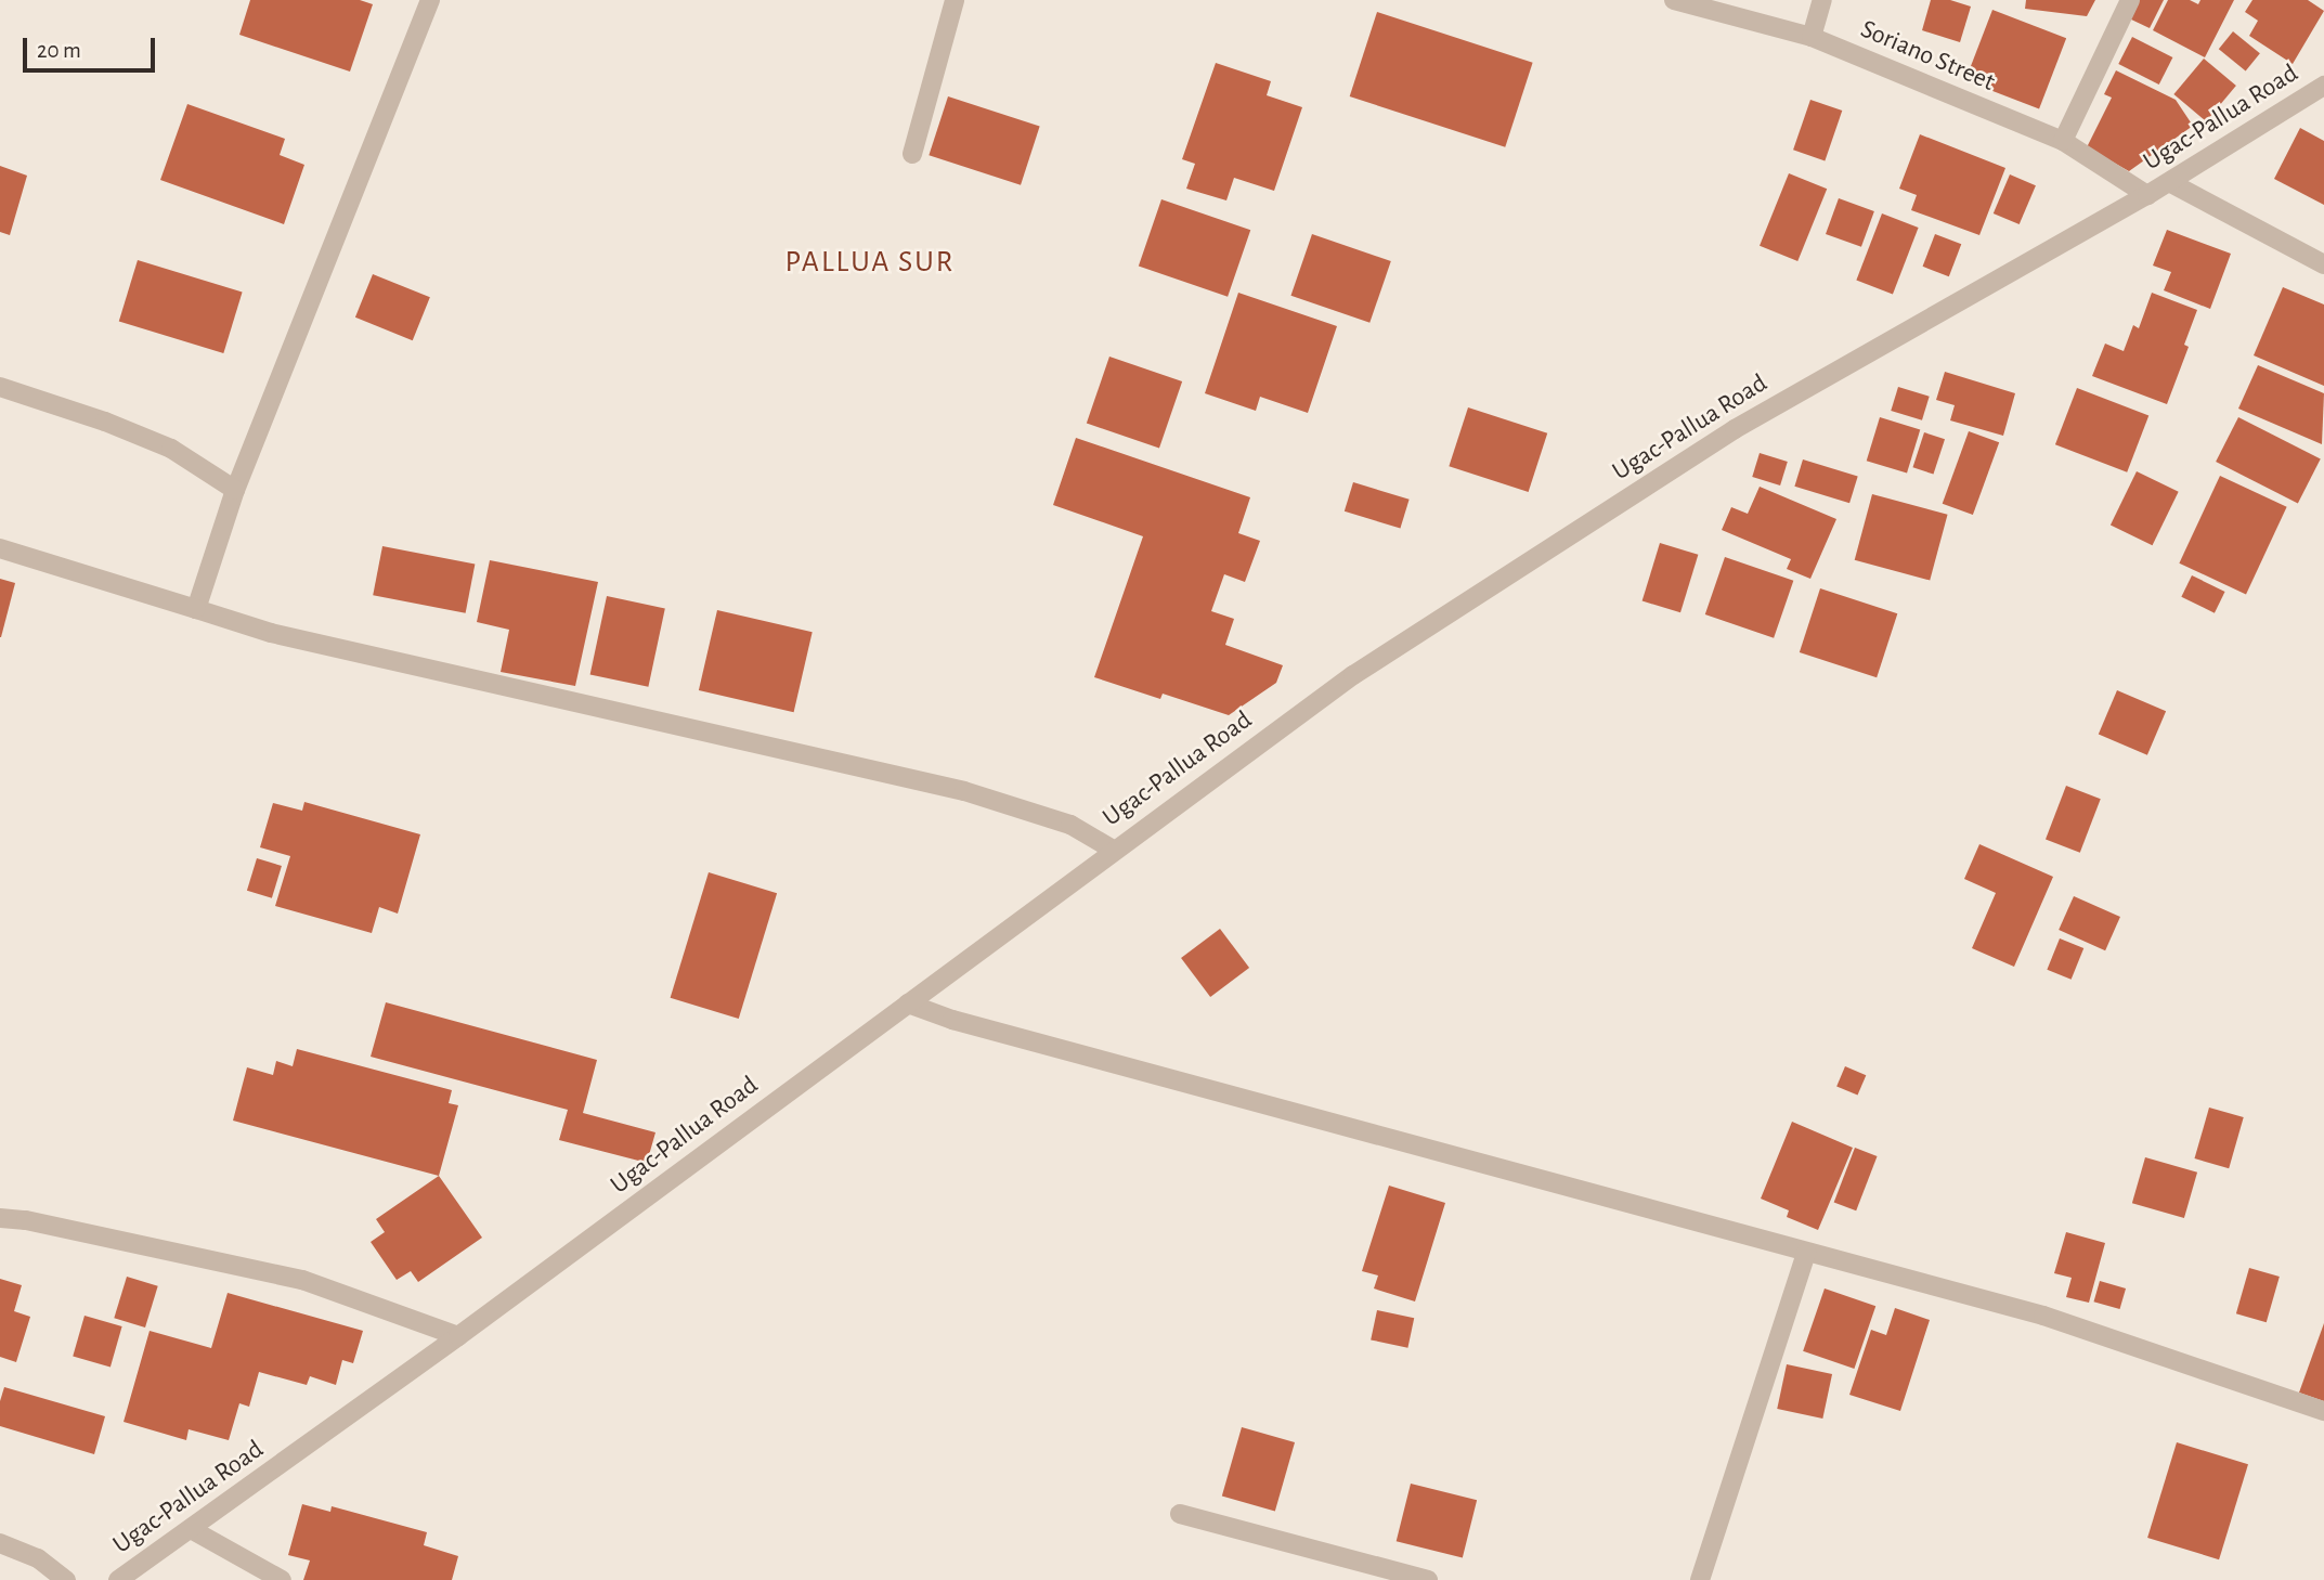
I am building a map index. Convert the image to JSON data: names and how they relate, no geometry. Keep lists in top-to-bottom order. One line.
{"streets":{"street":["Soriano Street","Ugac-Pallua Road"]},"crossings":[["Soriano Street","Ugac-Pallua Road"]],"districts":["PALLUA SUR"],"scale_bar":"20 m"}
